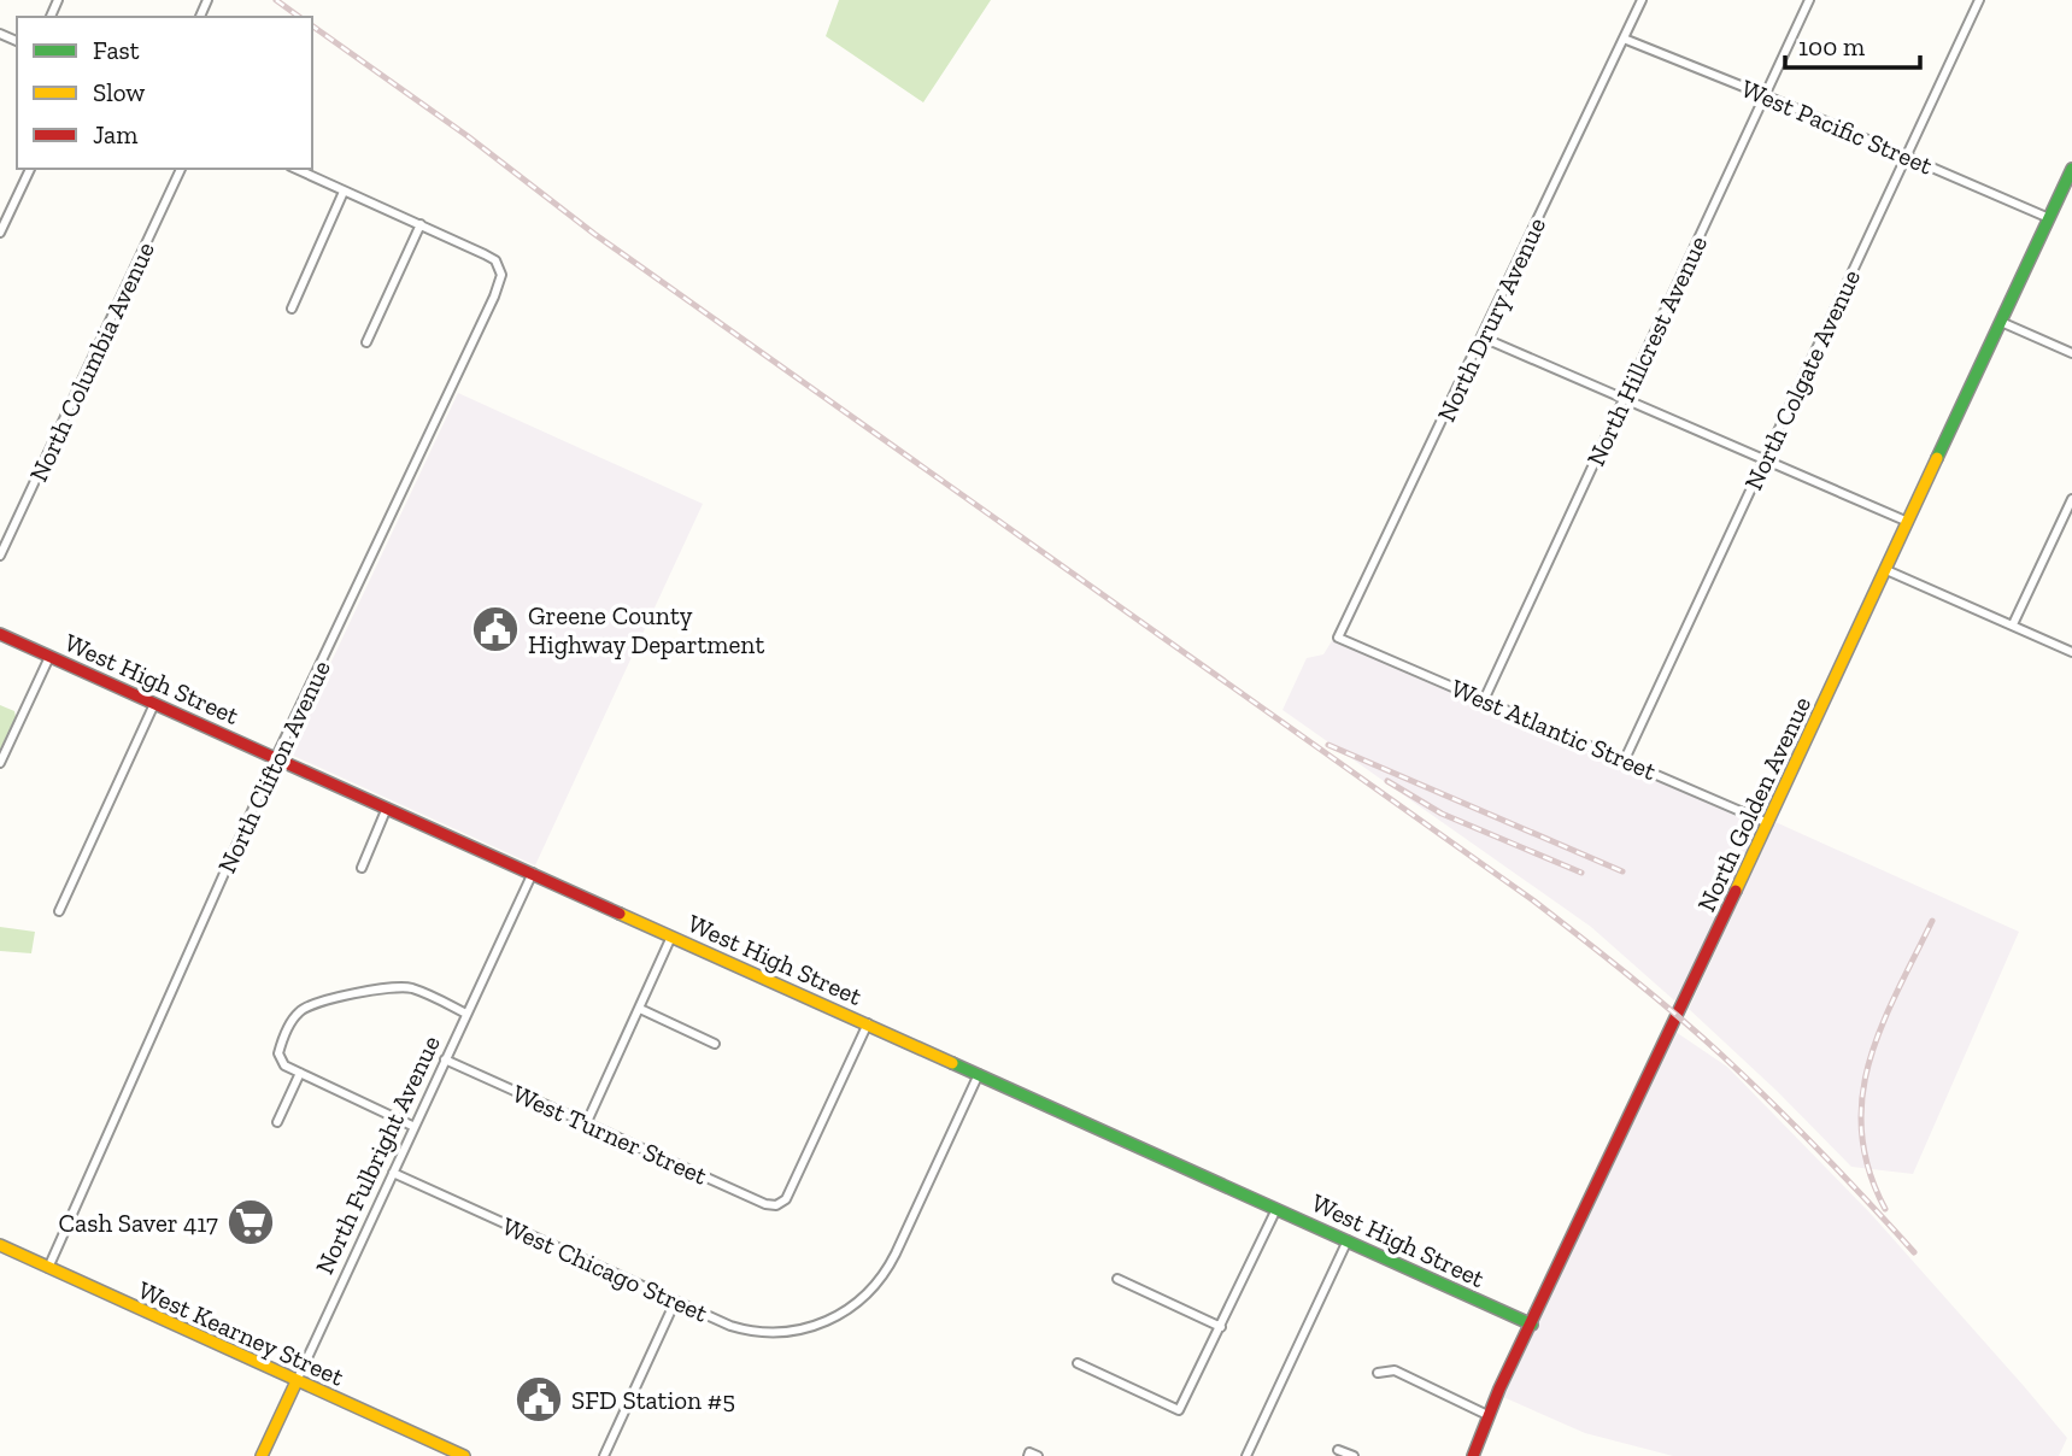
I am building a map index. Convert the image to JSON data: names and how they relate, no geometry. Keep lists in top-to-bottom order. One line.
{"streets":{"street":["West Pacific Street","North Drury Avenue","North Hillcrest Avenue","North Columbia Avenue","North Colgate Avenue","West High Street","West Atlantic Street","North Clifton Avenue","North Golden Avenue","West Turner Street","North Fulbright Avenue","West Chicago Street","West Kearney Street"]},"crossings":[["West Pacific Street","North Drury Avenue"],["West Pacific Street","North Hillcrest Avenue"],["West Pacific Street","North Colgate Avenue"],["West Pacific Street","North Golden Avenue"],["North Drury Avenue","West Atlantic Street"],["North Hillcrest Avenue","West Atlantic Street"],["North Colgate Avenue","West Atlantic Street"],["West High Street","North Clifton Avenue"],["West High Street","North Golden Avenue"],["West High Street","West Turner Street"],["West High Street","North Fulbright Avenue"],["West High Street","West Chicago Street"],["West Atlantic Street","North Golden Avenue"],["North Clifton Avenue","West Kearney Street"],["West Turner Street","North Fulbright Avenue"],["North Fulbright Avenue","West Chicago Street"],["North Fulbright Avenue","West Kearney Street"]],"places":{"public building":["Greene County Highway Department","SFD Station #5"],"supermarket":["Cash Saver 417"]},"legend":["Fast","Slow","Jam"],"scale_bar":"100 m"}
